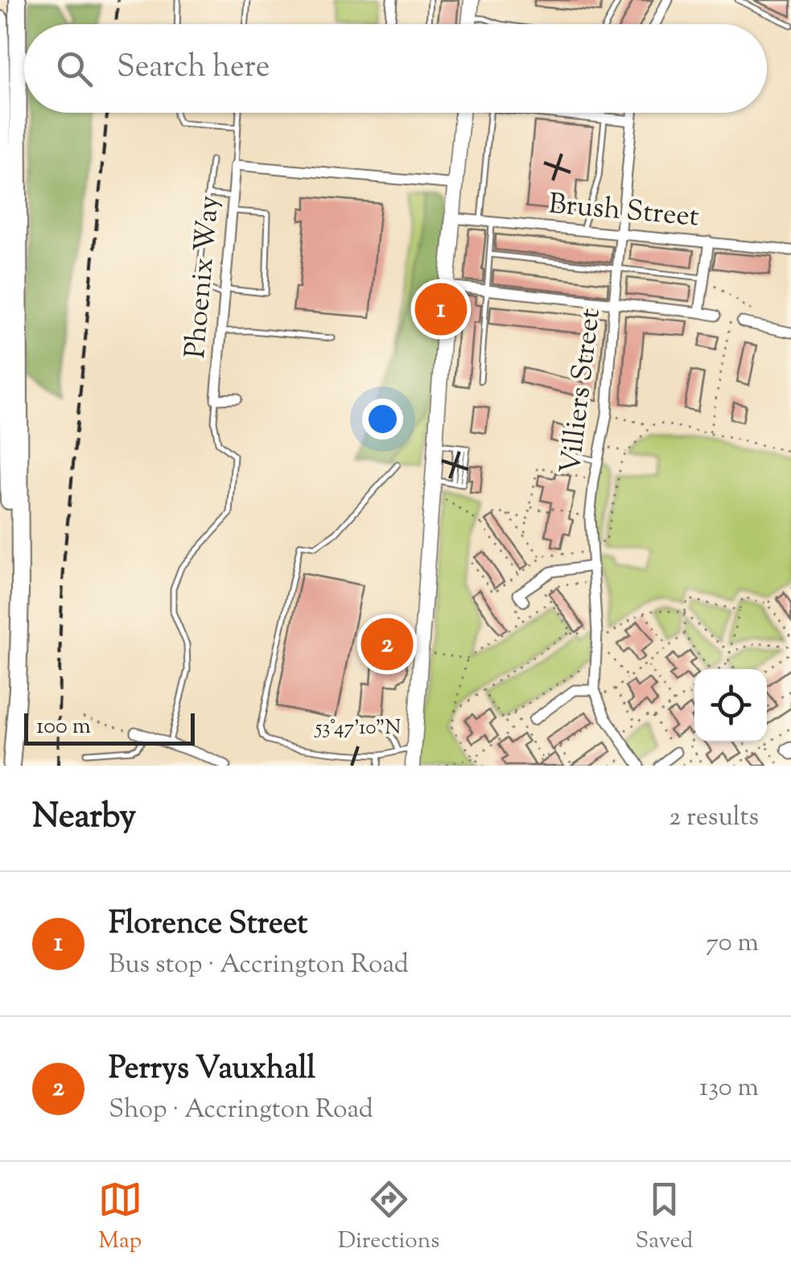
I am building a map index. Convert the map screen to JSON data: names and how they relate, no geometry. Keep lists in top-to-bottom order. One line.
{"streets":{"street":["Brush Street","Phoenix Way","Villiers Street"]},"crossings":[["Brush Street","Villiers Street"]],"scale_bar":"100 m","page":{"search":"Search here","pins":["1","2"],"scale":"100 m","heading":["Nearby","2 results"],"list":[{"mark":"1","name":"Florence Street","note":"Bus stop · Accrington Road","value":"70 m"},{"mark":"2","name":"Perrys Vauxhall","note":"Shop · Accrington Road","value":"130 m"}],"nav":["Map","Directions","Saved"]},"coordinates":["53°47'10\"N"]}
